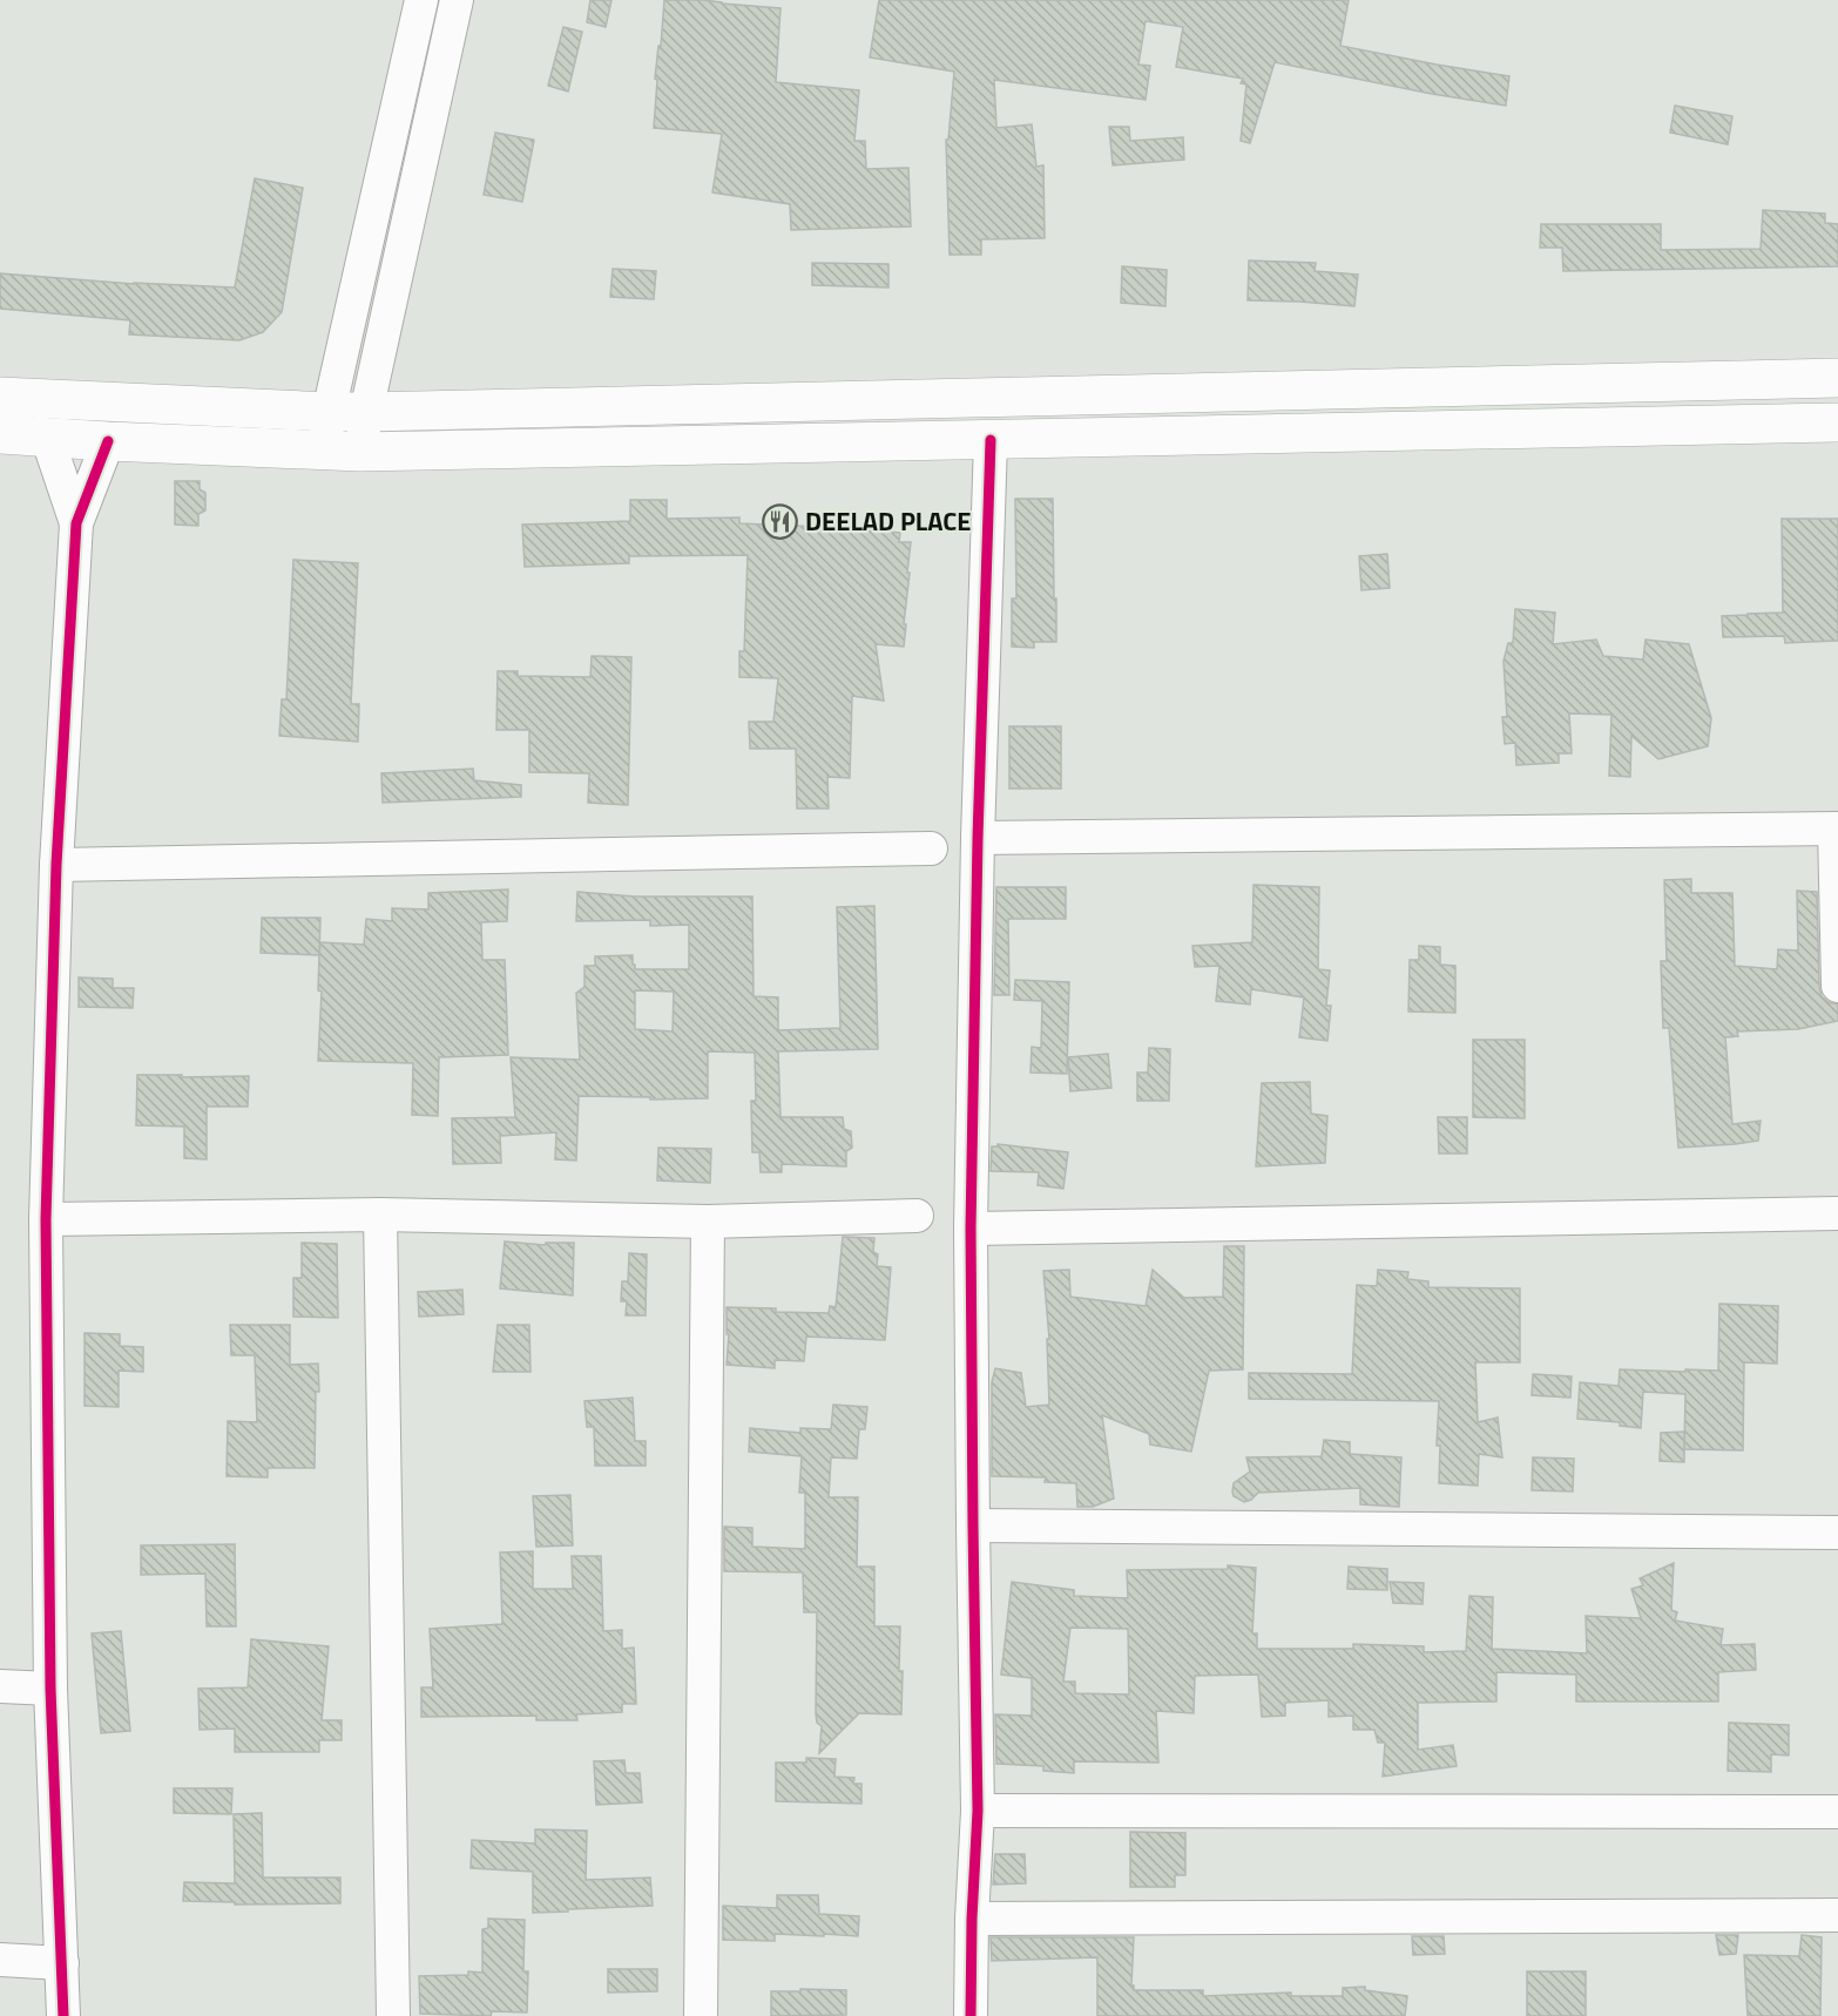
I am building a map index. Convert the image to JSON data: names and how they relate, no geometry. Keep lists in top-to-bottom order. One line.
{"places":{"restaurant":["DEELAD PLACE"]}}
